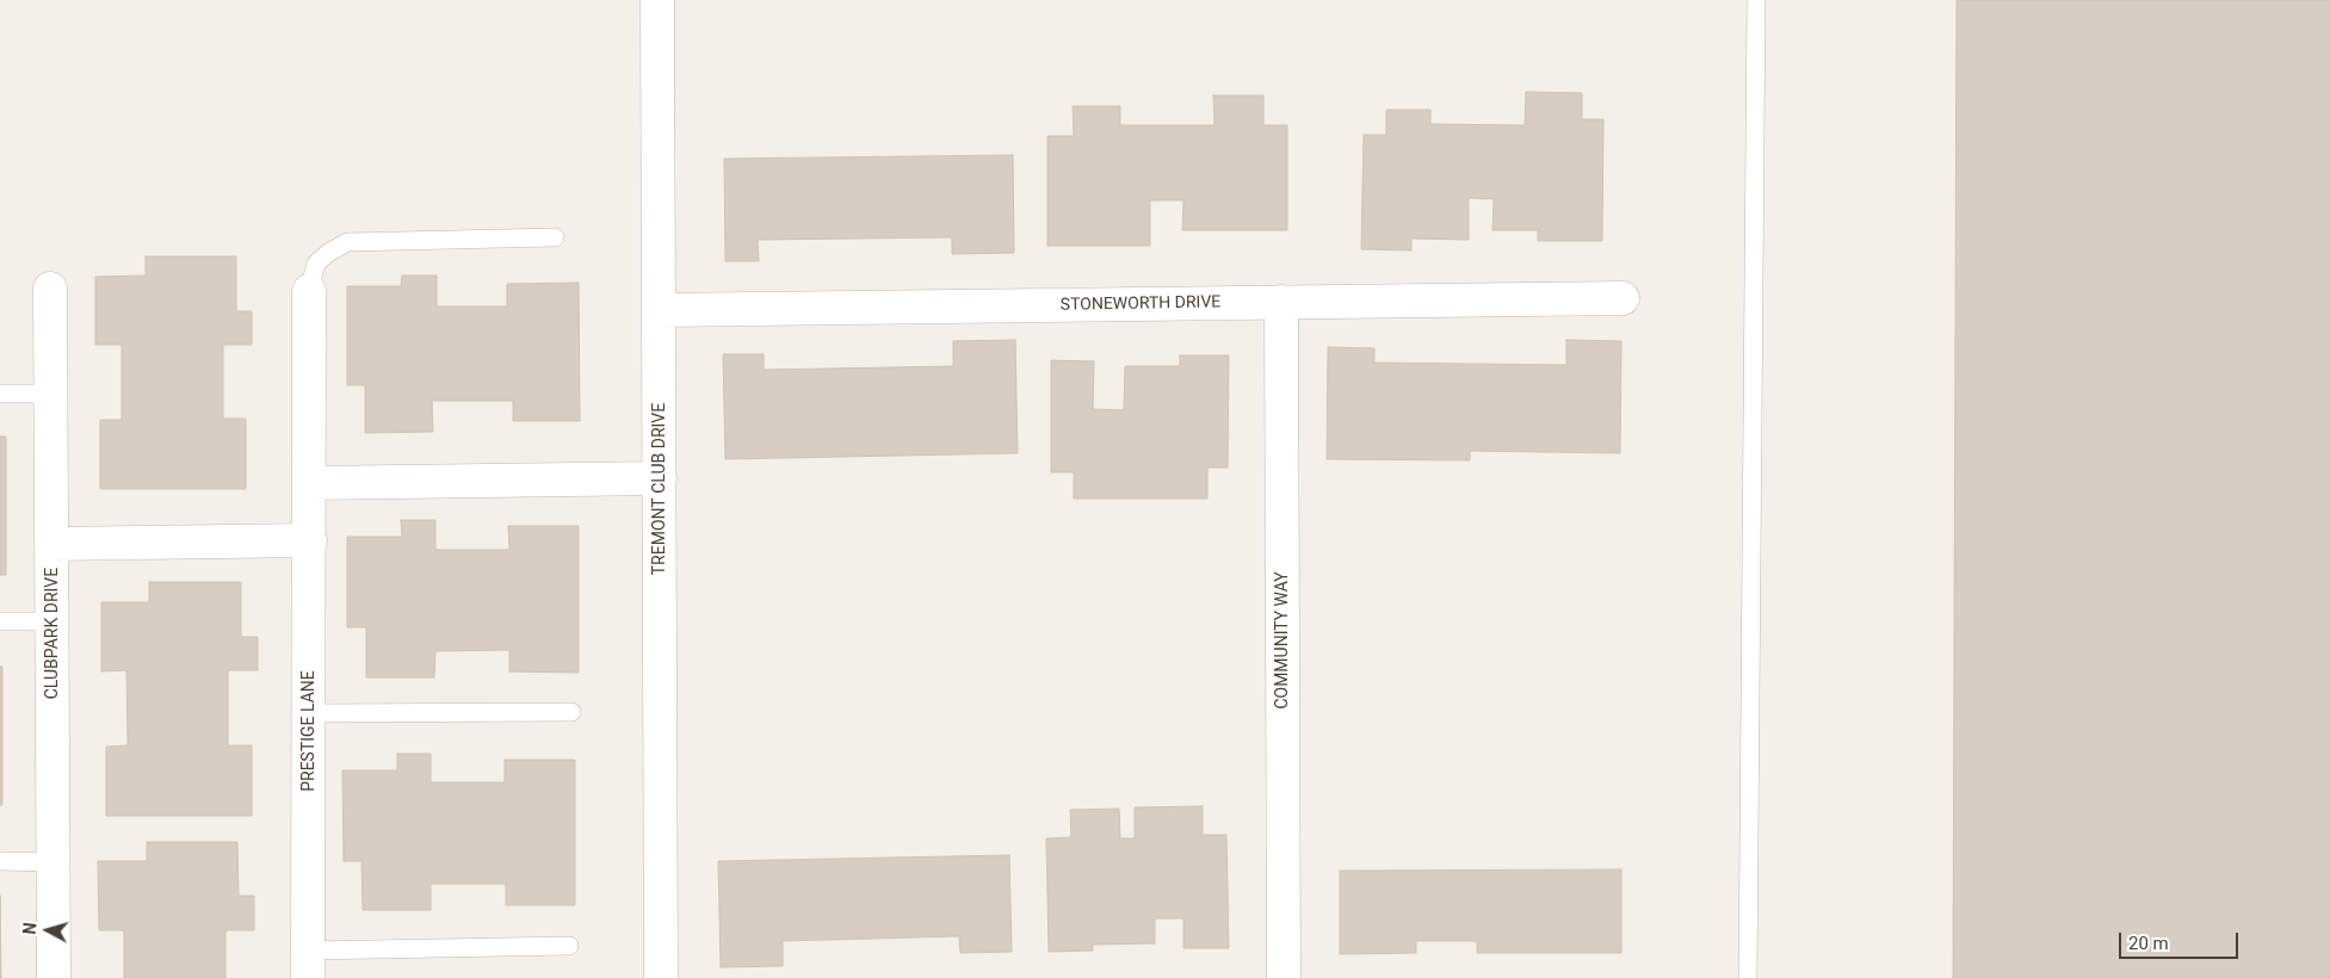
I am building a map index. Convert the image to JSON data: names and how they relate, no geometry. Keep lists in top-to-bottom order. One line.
{"streets":{"street":["STONEWORTH DRIVE","TREMONT CLUB DRIVE","CLUBPARK DRIVE","COMMUNITY WAY","PRESTIGE LANE"]},"crossings":[["STONEWORTH DRIVE","TREMONT CLUB DRIVE"],["STONEWORTH DRIVE","COMMUNITY WAY"]],"scale_bar":"20 m","north":"left"}
